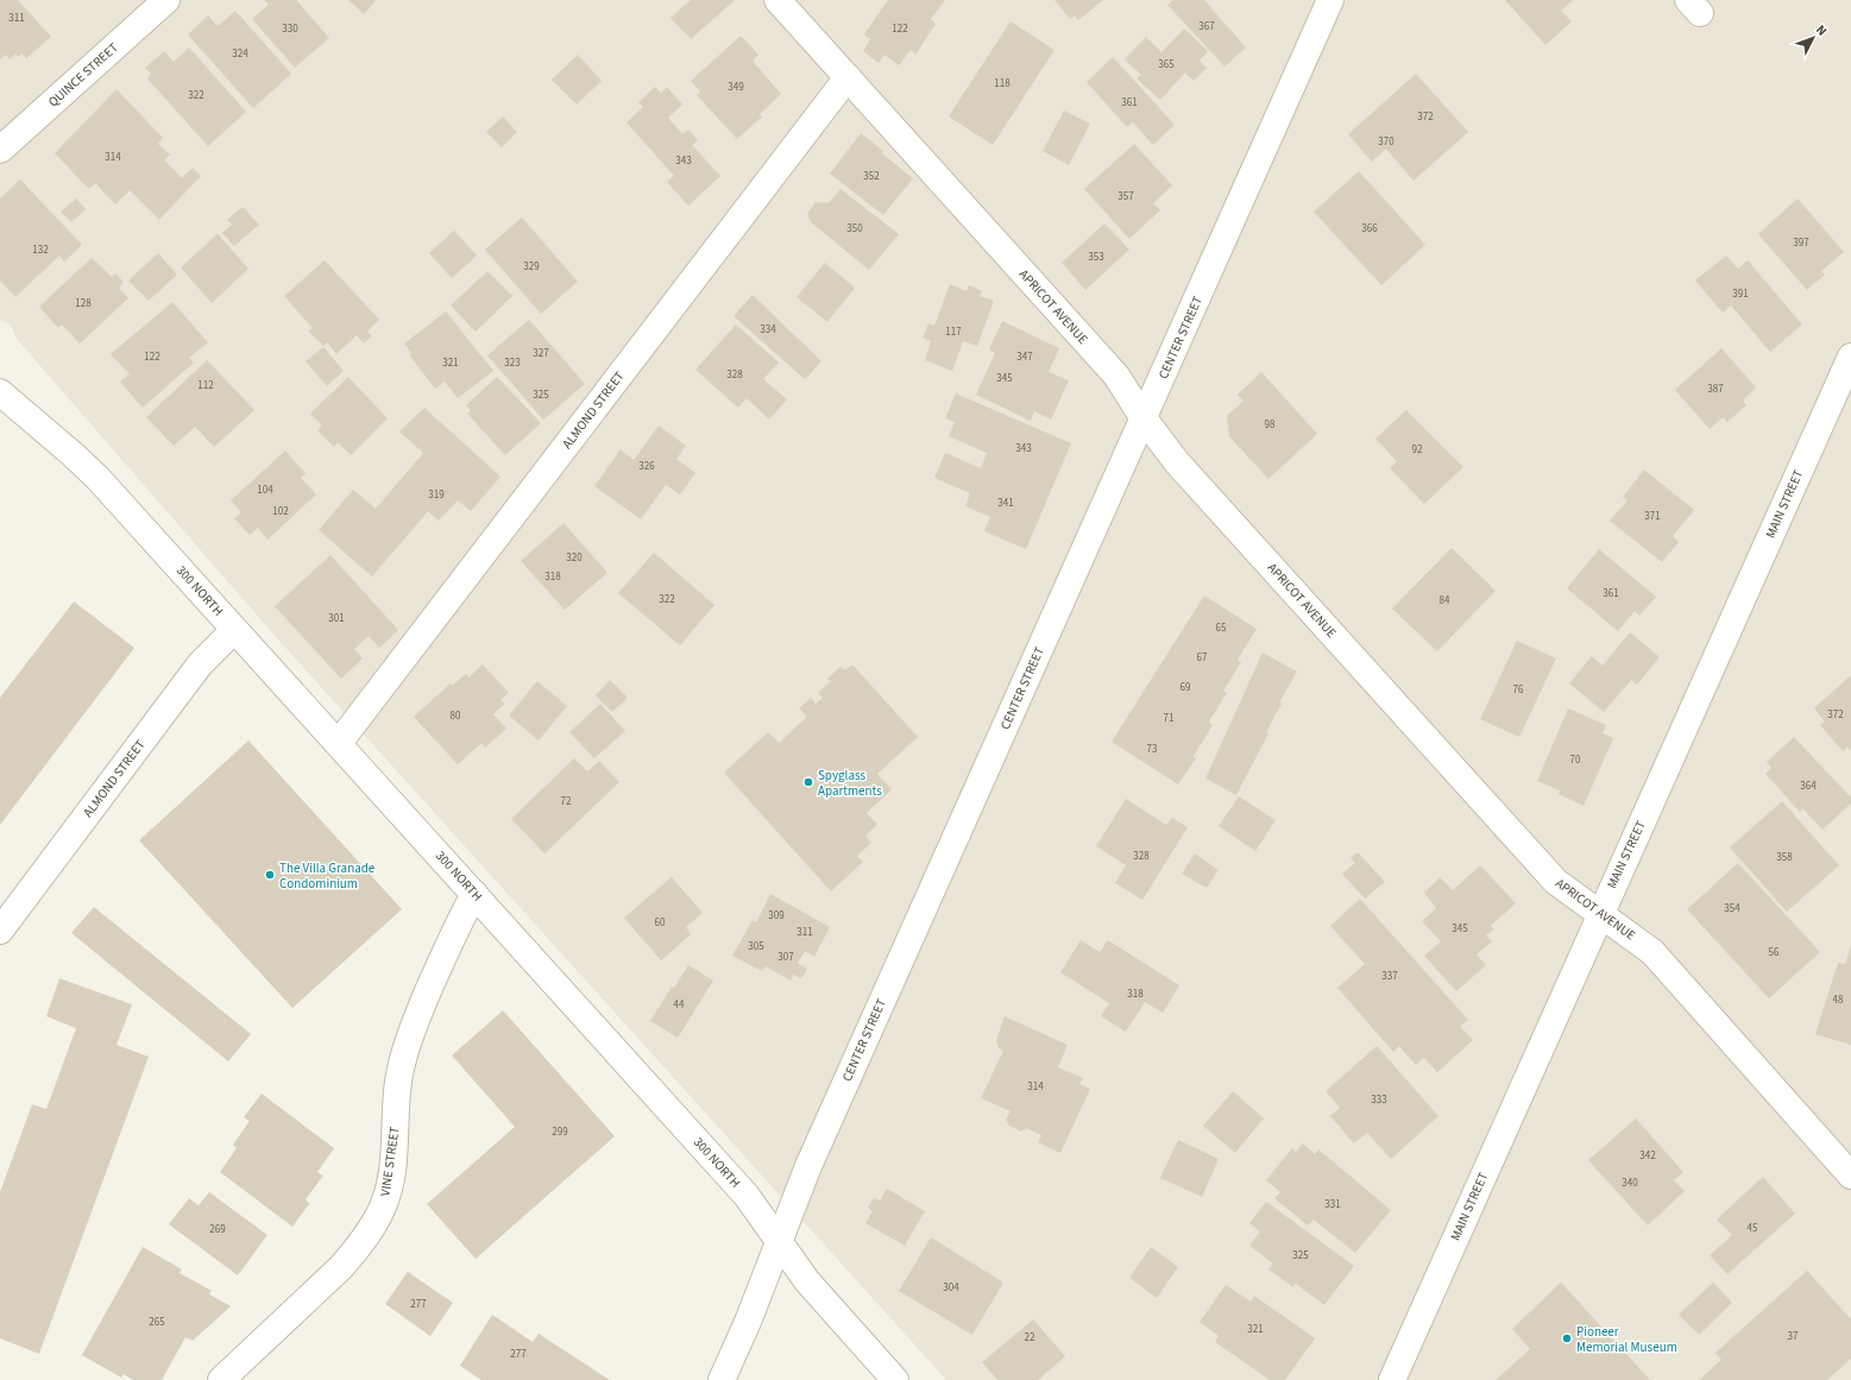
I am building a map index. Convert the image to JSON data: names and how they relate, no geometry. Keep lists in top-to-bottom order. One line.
{"streets":{"street":["QUINCE STREET","APRICOT AVENUE","CENTER STREET","ALMOND STREET","MAIN STREET","300 NORTH","VINE STREET"]},"crossings":[["APRICOT AVENUE","CENTER STREET"],["APRICOT AVENUE","ALMOND STREET"],["APRICOT AVENUE","MAIN STREET"],["CENTER STREET","300 NORTH"],["ALMOND STREET","300 NORTH"],["300 NORTH","VINE STREET"]],"places":["Spyglass Apartments","The Villa Granade Condominium","Pioneer Memorial Museum"],"house_numbers":["311","367","330","122","324","365","118","349","322","361","372","370","314","343","352","357","350","366","397","132","353","329","391","128","334","117","327","122","347","321","323","328","345","112","387","325","98","343","92","326","104","319","341","102","371","320","318","361","322","84","301","65","67","69","76","372","80","71","73","70","364","72","328","358","354","309","60","345","311","305","56","307","337","318","48","44","314","333","299","342","340","331","45","269","325","304","277","265","321","37","22","277"],"north":"top right"}
